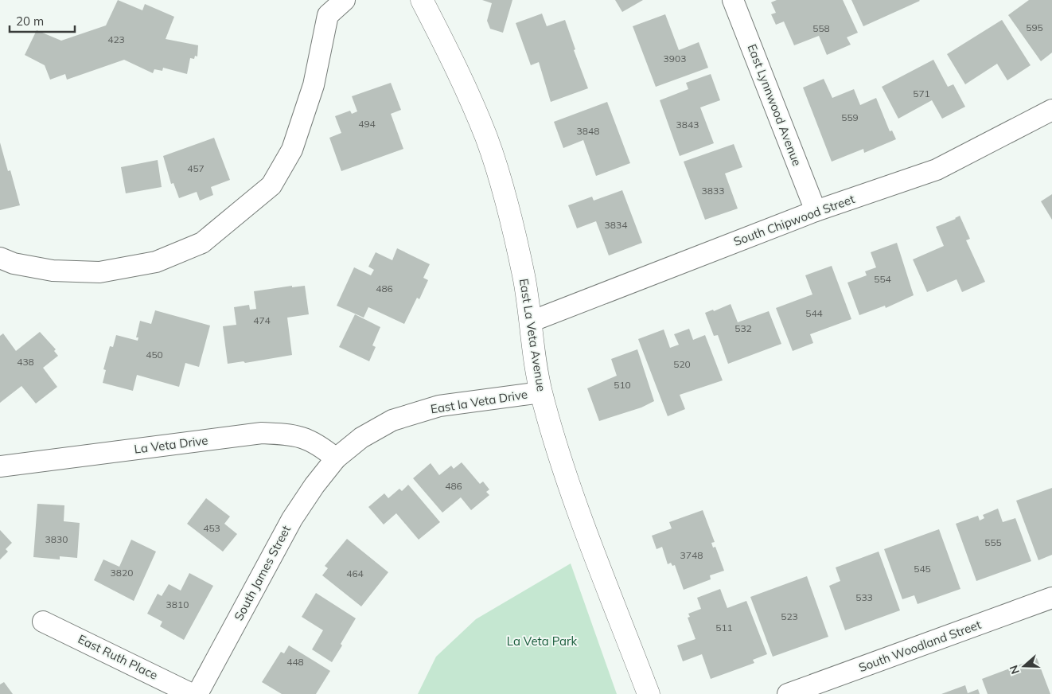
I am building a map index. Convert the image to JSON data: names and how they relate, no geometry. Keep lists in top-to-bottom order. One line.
{"streets":{"street":["East Lynnwood Avenue","South Chipwood Street","East La Veta Avenue","East la Veta Drive","La Veta Drive","South James Street","South Woodland Street","East Ruth Place"]},"crossings":[["East Lynnwood Avenue","South Chipwood Street"],["South Chipwood Street","East La Veta Avenue"],["East La Veta Avenue","East la Veta Drive"],["East la Veta Drive","La Veta Drive"],["East la Veta Drive","South James Street"],["La Veta Drive","South James Street"]],"parks":["La Veta Park"],"house_numbers":["595","558","423","3903","571","559","494","3843","3848","457","3833","3834","554","486","544","474","532","450","438","520","510","486","453","3830","555","3748","545","3820","464","533","3810","523","511","448"],"scale_bar":"20 m","north":"left"}
